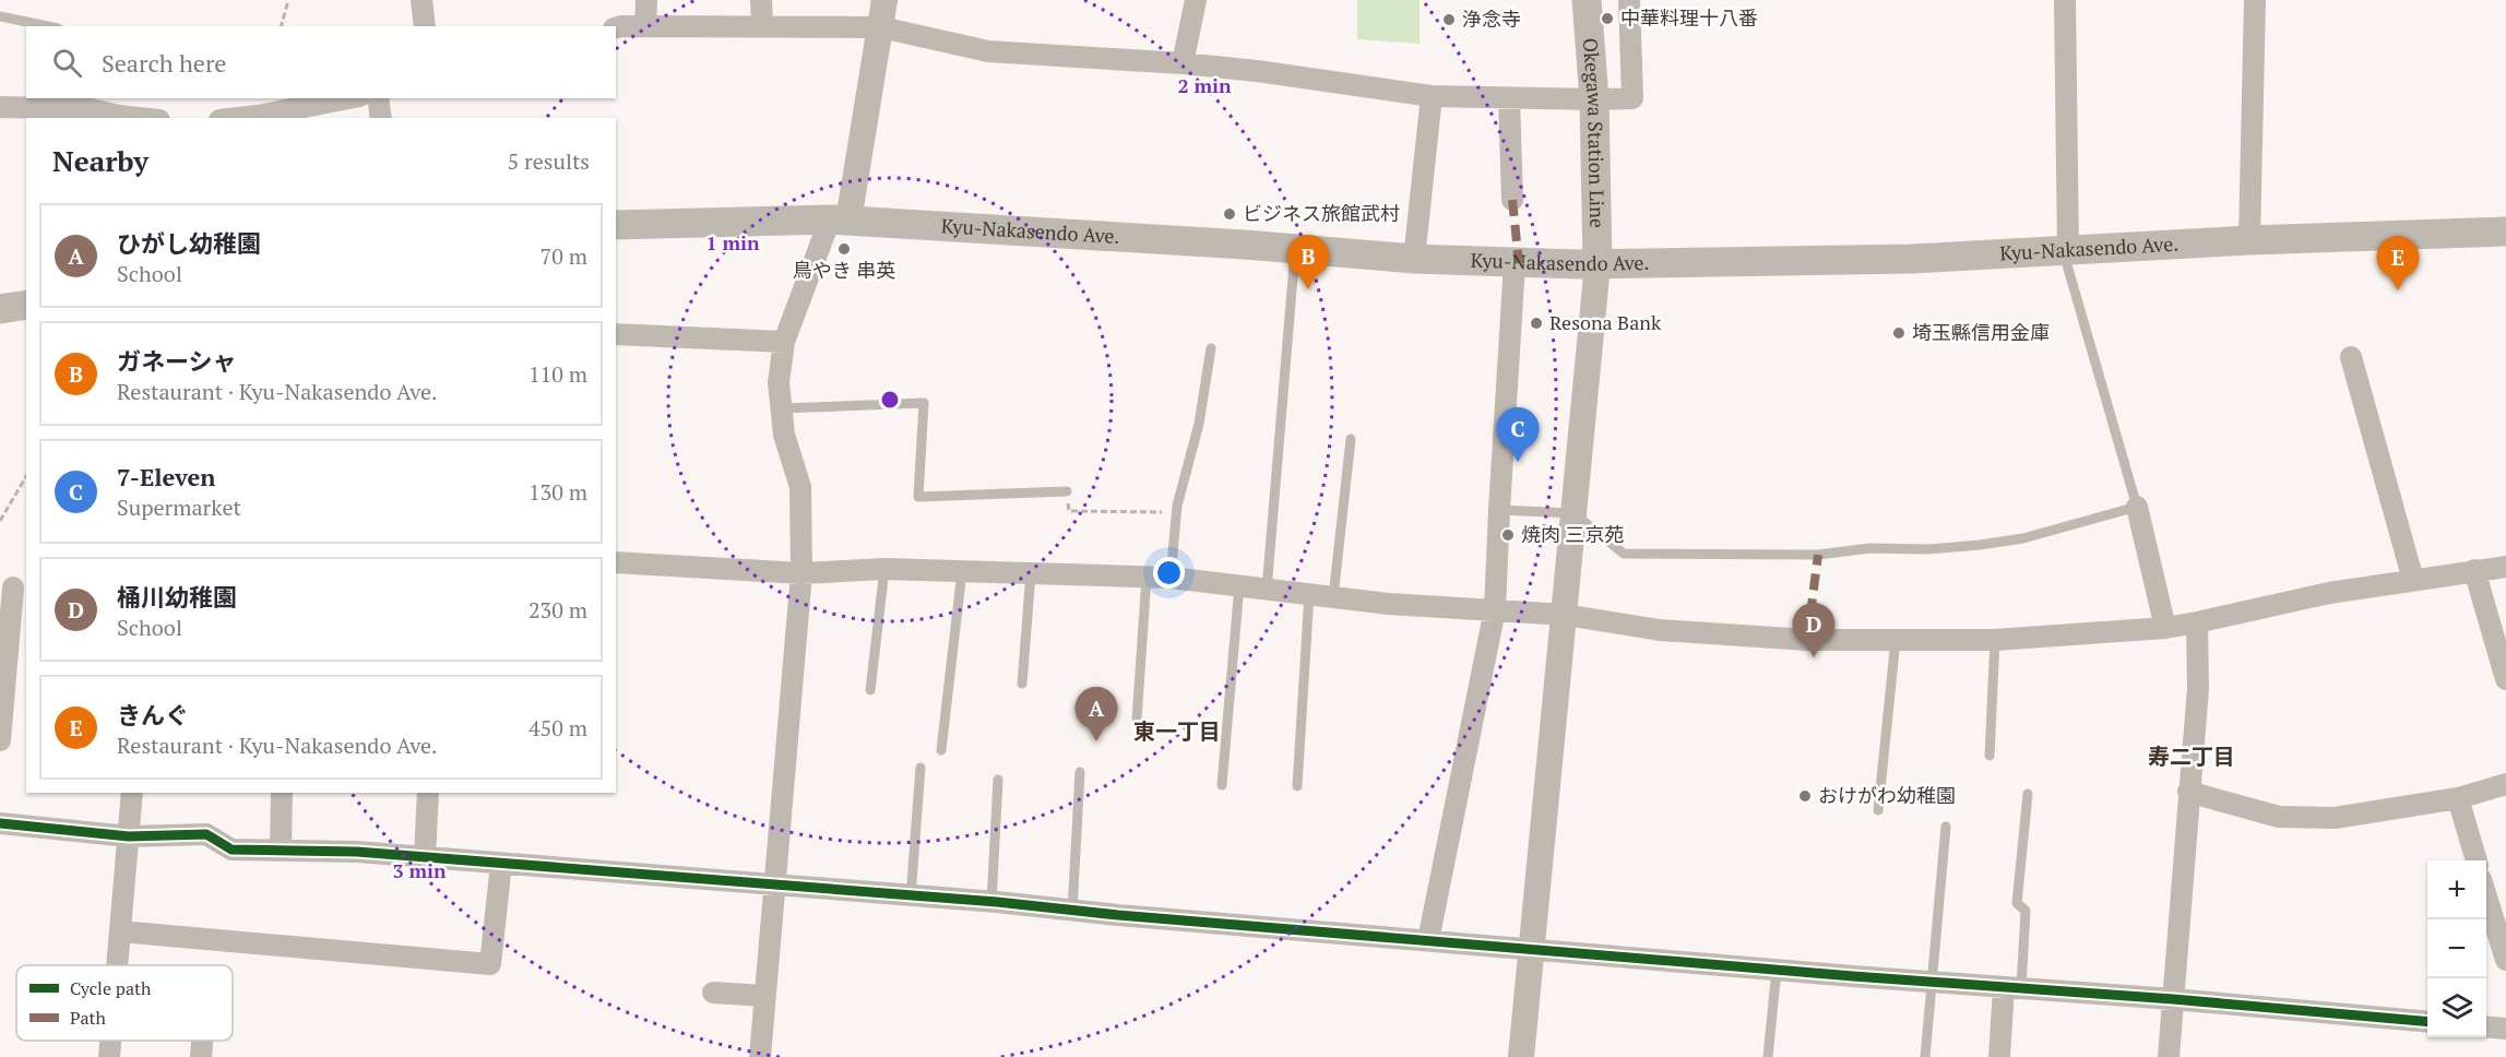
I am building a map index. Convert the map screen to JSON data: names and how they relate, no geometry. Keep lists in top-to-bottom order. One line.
{"streets":{"main road":["Okegawa Station Line","Kyu-Nakasendo Ave."]},"crossings":[["Okegawa Station Line","Kyu-Nakasendo Ave."]],"districts":["東一丁目","寿二丁目"],"places":["中華料理十八番","浄念寺","ビジネス旅館武村","鳥やき 串英","Resona Bank","埼玉縣信用金庫","焼肉 三京苑","おけがわ幼稚園"],"legend":["Cycle path","Path"],"page":{"search":"Search here","heading":["Nearby","5 results"],"list":[{"mark":"A","name":"ひがし幼稚園","note":"School","value":"70 m"},{"mark":"B","name":"ガネーシャ","note":"Restaurant · Kyu-Nakasendo Ave.","value":"110 m"},{"mark":"C","name":"7-Eleven","note":"Supermarket","value":"130 m"},{"mark":"D","name":"桶川幼稚園","note":"School","value":"230 m"},{"mark":"E","name":"きんぐ","note":"Restaurant · Kyu-Nakasendo Ave.","value":"450 m"}],"pins":["B","E","C","D","A"],"map_buttons":["+","−"]},"rings":["2 min","1 min","3 min"]}
